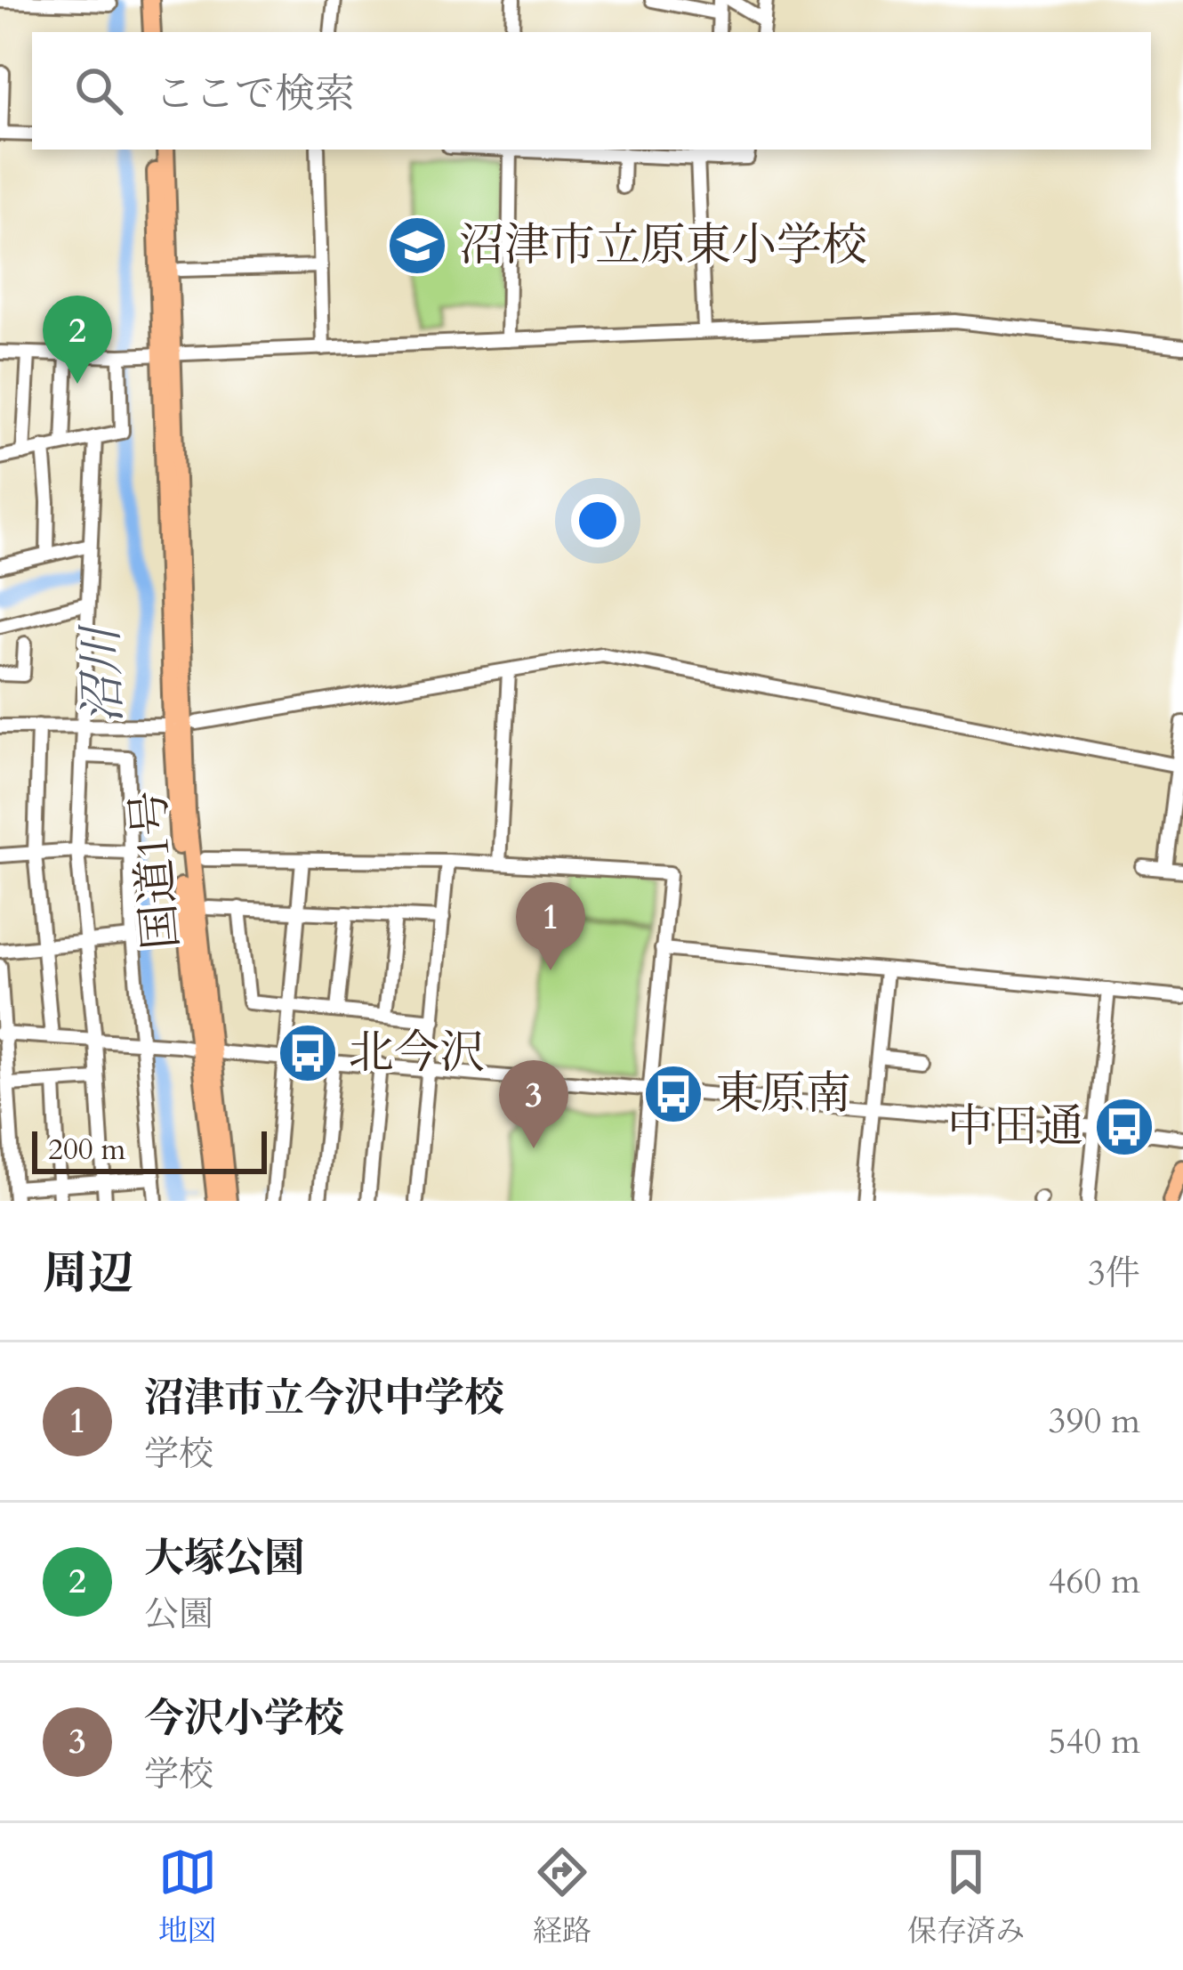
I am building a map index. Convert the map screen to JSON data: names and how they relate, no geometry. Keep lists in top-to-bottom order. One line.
{"streets":{"highway":["国道1号"]},"water":["沼川"],"places":{"school or university":["沼津市立原東小学校"],"bus stop":["北今沢","東原南","中田通"]},"scale_bar":"200 m","page":{"search":"ここで検索","pins":["2","1","3"],"scale":"200 m","heading":["周辺","3件"],"list":[{"mark":"1","name":"沼津市立今沢中学校","note":"学校","value":"390 m"},{"mark":"2","name":"大塚公園","note":"公園","value":"460 m"},{"mark":"3","name":"今沢小学校","note":"学校","value":"540 m"}],"nav":["地図","経路","保存済み"]}}
